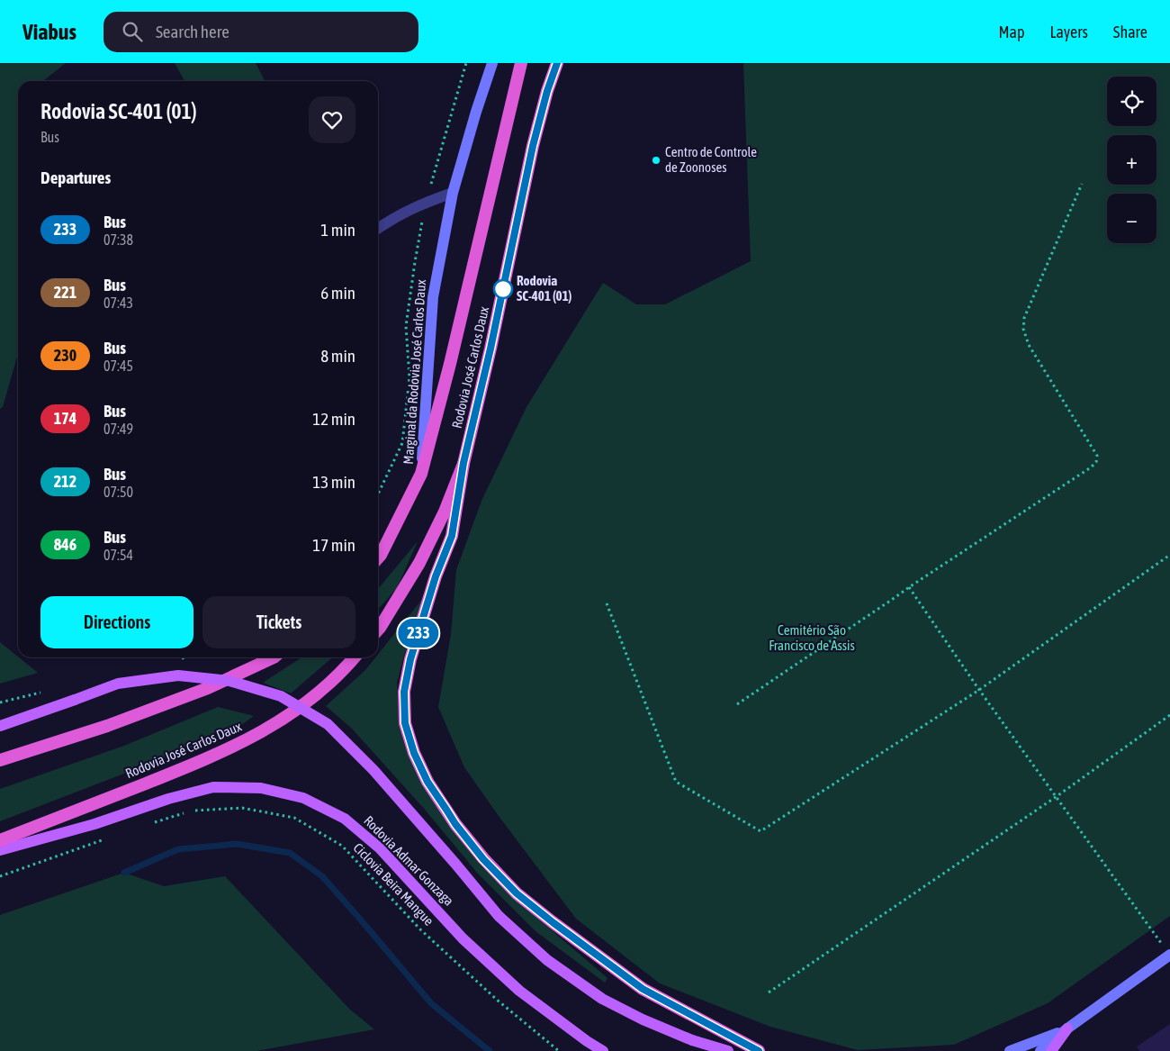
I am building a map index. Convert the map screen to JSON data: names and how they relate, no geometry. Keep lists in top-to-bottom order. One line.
{"streets":{"highway":["Rodovia José Carlos Daux"],"main road":["Marginal da Rodovia José Carlos Daux","Rodovia Admar Gonzaga"],"path":["Ciclovia Beira Mangue"]},"crossings":[["Rodovia José Carlos Daux","Marginal da Rodovia José Carlos Daux"]],"parks":["Cemitério São Francisco de Assis"],"places":["Centro de Controle de Zoonoses","Rodovia SC-401 (01)"],"lines":["bus line 233"],"page":{"header":"Viabus","search":"Search here","nav":["Map","Layers","Share"],"on_map":"233","map_buttons":["+","−"],"heading":[["Rodovia SC-401 (01)","Bus"],"Departures"],"list":[{"mark":"233","name":"Bus","note":"07:38","value":"1 min"},{"mark":"221","name":"Bus","note":"07:43","value":"6 min"},{"mark":"230","name":"Bus","note":"07:45","value":"8 min"},{"mark":"174","name":"Bus","note":"07:49","value":"12 min"},{"mark":"212","name":"Bus","note":"07:50","value":"13 min"},{"mark":"846","name":"Bus","note":"07:54","value":"17 min"}],"buttons":["Directions","Tickets"]}}
